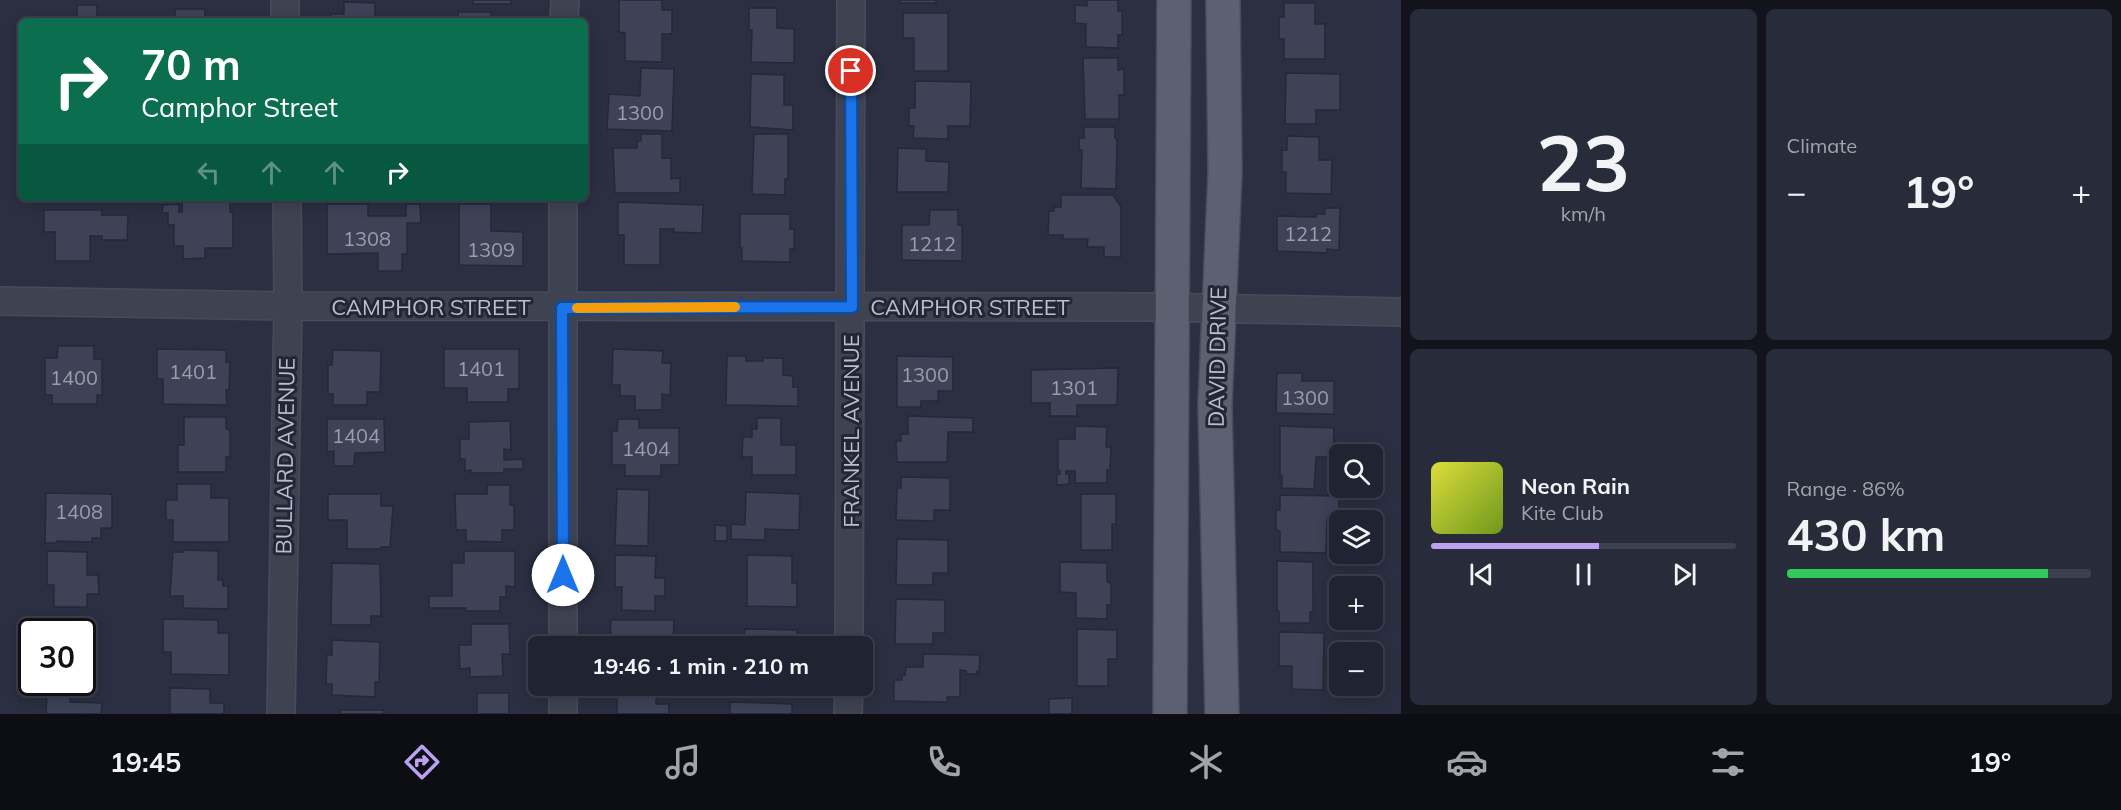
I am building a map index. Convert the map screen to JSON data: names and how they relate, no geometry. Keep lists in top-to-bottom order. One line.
{"streets":{"main road":["DAVID DRIVE"],"street":["CAMPHOR STREET","FRANKEL AVENUE","BULLARD AVENUE"]},"crossings":[["CAMPHOR STREET","DAVID DRIVE"],["CAMPHOR STREET","FRANKEL AVENUE"],["CAMPHOR STREET","BULLARD AVENUE"]],"house_numbers":["1300","1212","1308","1212","1309","1401","1401","1300","1400","1301","1300","1404","1404","1408"],"page":{"tile":[["23","km/h"],"Climate",["Range · 86%","430 km"]],"turn":["70 m","Camphor Street"],"heat":["−","19°","+"],"map_buttons":["+","−"],"song":["Neon Rain","Kite Club"],"limit":"30","trip":"19:46 · 1 min · 210 m","tabs":["19:45","19°"]}}
